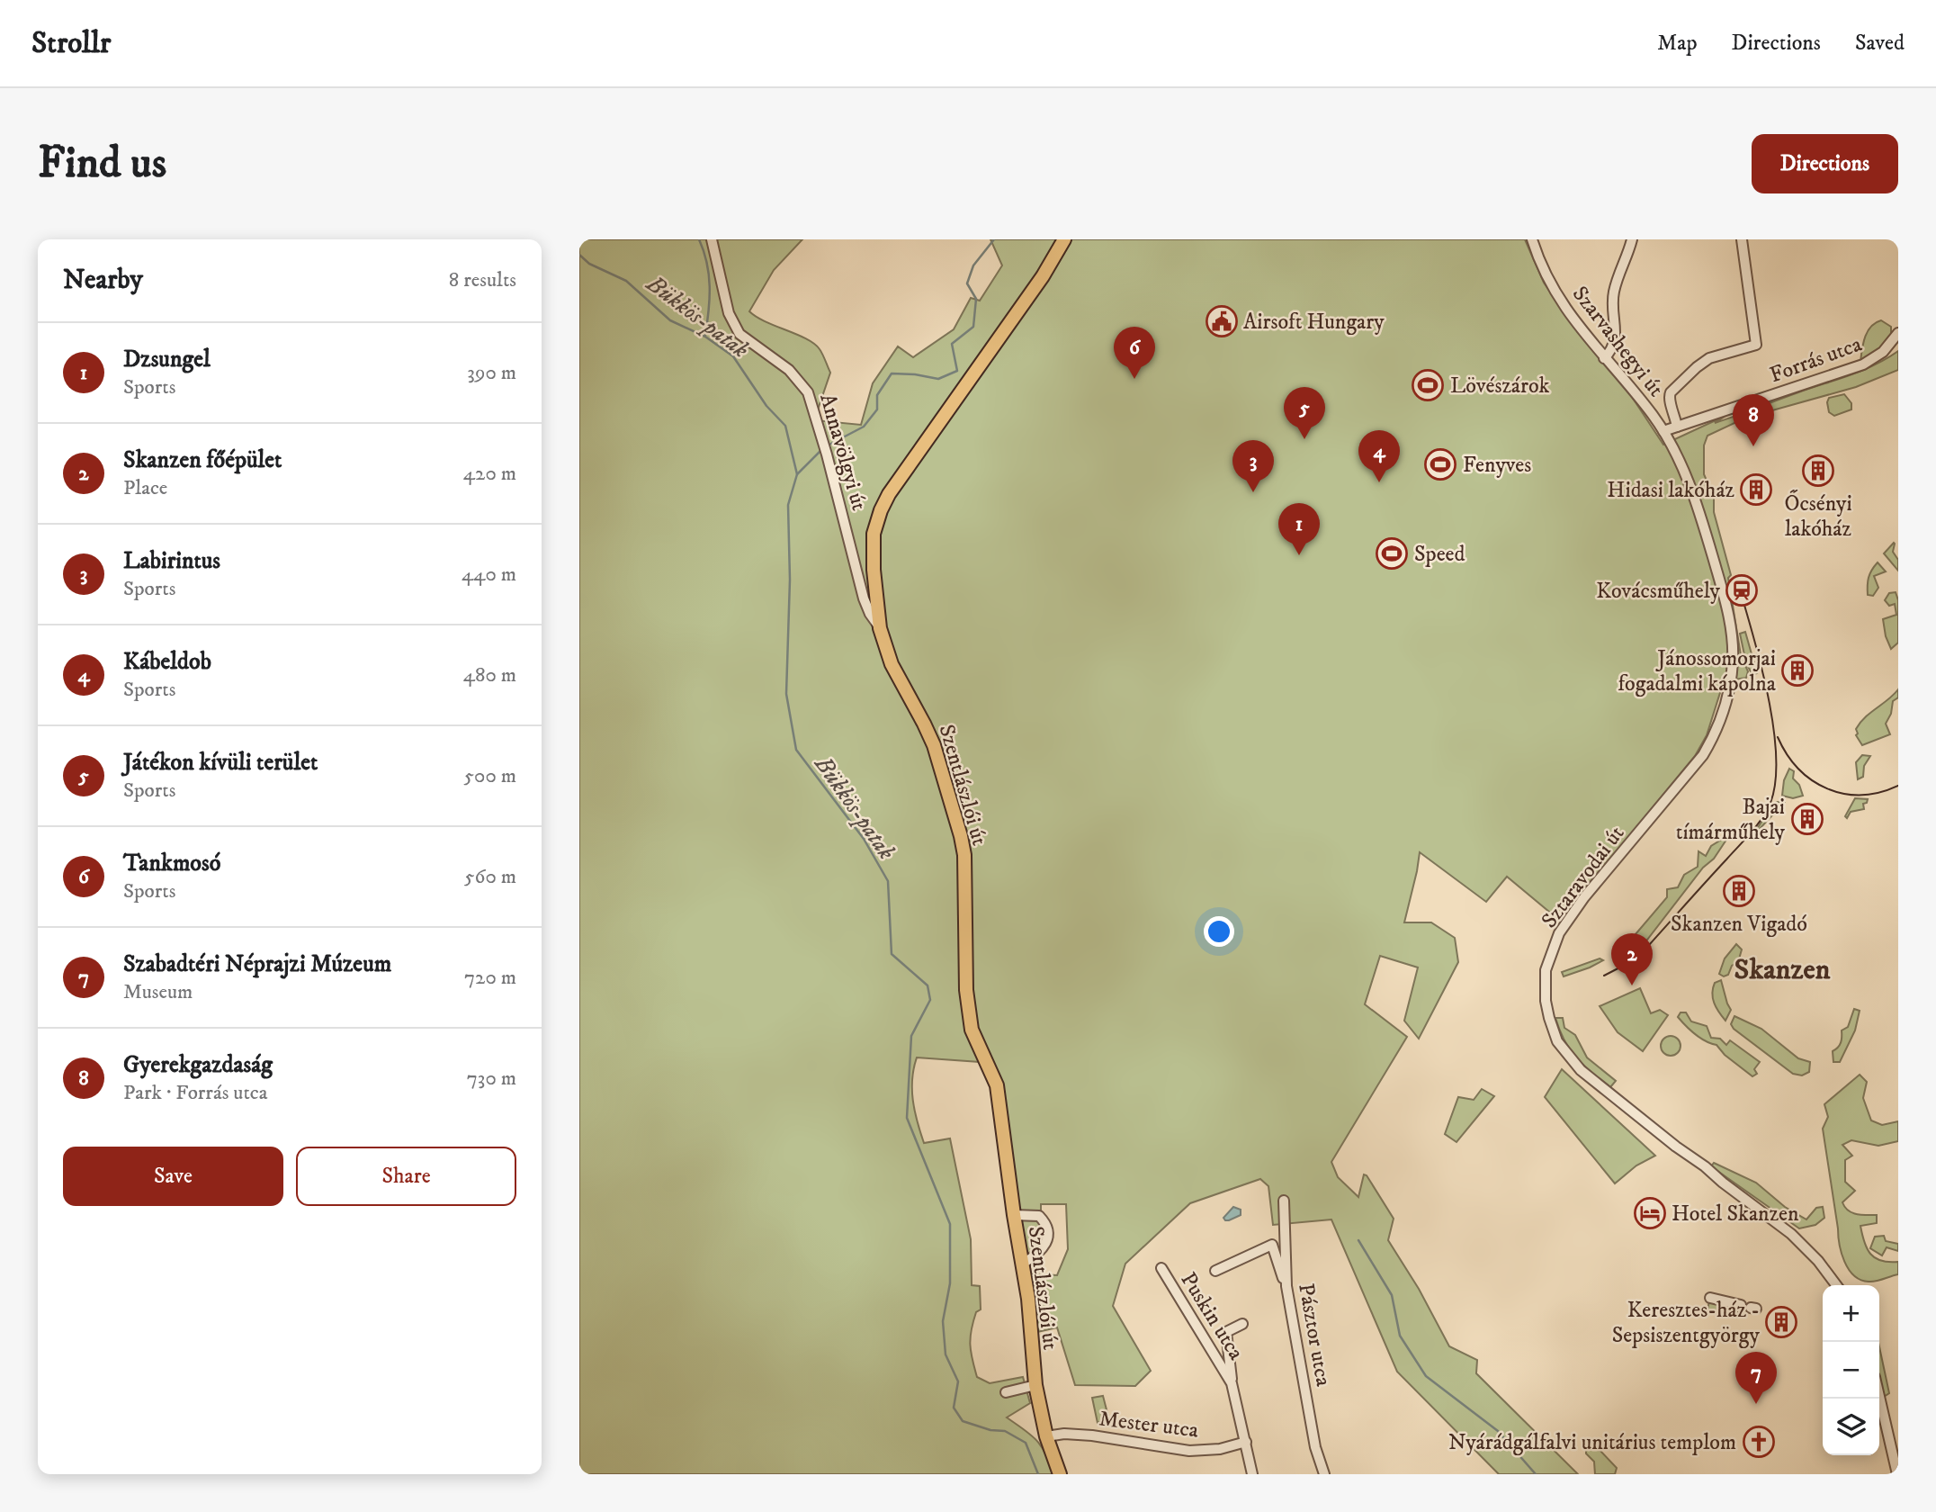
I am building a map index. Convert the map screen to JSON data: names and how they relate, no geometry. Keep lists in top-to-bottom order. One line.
{"streets":{"main road":["Szentlászlói út"],"street":["Szarvashegyi út","Forrás utca","Annavölgyi út","Sztaravodai út","Puskin utca","Pásztor utca","Mester utca"]},"crossings":[["Szarvashegyi út","Forrás utca"],["Szarvashegyi út","Sztaravodai út"],["Forrás utca","Sztaravodai út"],["Annavölgyi út","Szentlászlói út"],["Szentlászlói út","Mester utca"],["Puskin utca","Mester utca"]],"districts":["Skanzen"],"water":["Bükkös-patak"],"places":{"public building":["Airsoft Hungary"],"sports":["Lövészárok","Fenyves","Speed"],"building":["Őcsényi lakóház","Hidasi lakóház","Jánossomorjai fogadalmi kápolna","Bajai tímárműhely","Skanzen Vigadó","Keresztes-ház - Sepsiszentgyörgy"],"station":["Kovácsműhely"],"hotel":["Hotel Skanzen"],"church":["Nyárádgálfalvi unitárius templom"]},"page":{"header":"Strollr","nav":["Map","Directions","Saved"],"buttons":["Directions",["Save","Share"]],"title":"Find us","heading":["Nearby","8 results"],"list":[{"mark":"1","name":"Dzsungel","note":"Sports","value":"390 m"},{"mark":"2","name":"Skanzen főépület","note":"Place","value":"420 m"},{"mark":"3","name":"Labirintus","note":"Sports","value":"440 m"},{"mark":"4","name":"Kábeldob","note":"Sports","value":"480 m"},{"mark":"5","name":"Játékon kívüli terület","note":"Sports","value":"500 m"},{"mark":"6","name":"Tankmosó","note":"Sports","value":"560 m"},{"mark":"7","name":"Szabadtéri Néprajzi Múzeum","note":"Museum","value":"720 m"},{"mark":"8","name":"Gyerekgazdaság","note":"Park · Forrás utca","value":"730 m"}],"pins":["6","5","8","4","3","1","2","7"],"map_buttons":["+","−"]}}
